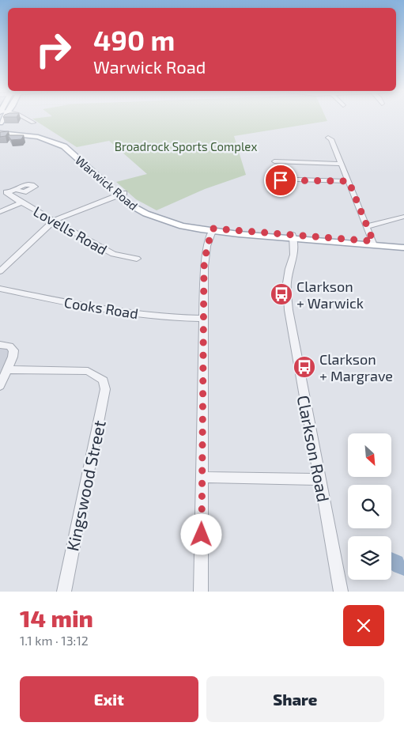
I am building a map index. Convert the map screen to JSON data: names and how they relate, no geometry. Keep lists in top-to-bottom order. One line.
{"streets":{"main road":["Warwick Road"],"street":["Lovells Road","Cooks Road","Clarkson Road","Kingswood Street"]},"crossings":[["Warwick Road","Clarkson Road"]],"parks":["Broadrock Sports Complex"],"places":{"bus stop":["Clarkson + Warwick","Clarkson + Margrave"]},"north":"bottom right","page":{"turn":["490 m","Warwick Road"],"heading":["14 min","1.1 km · 13:12"],"buttons":["Exit","Share"]}}
